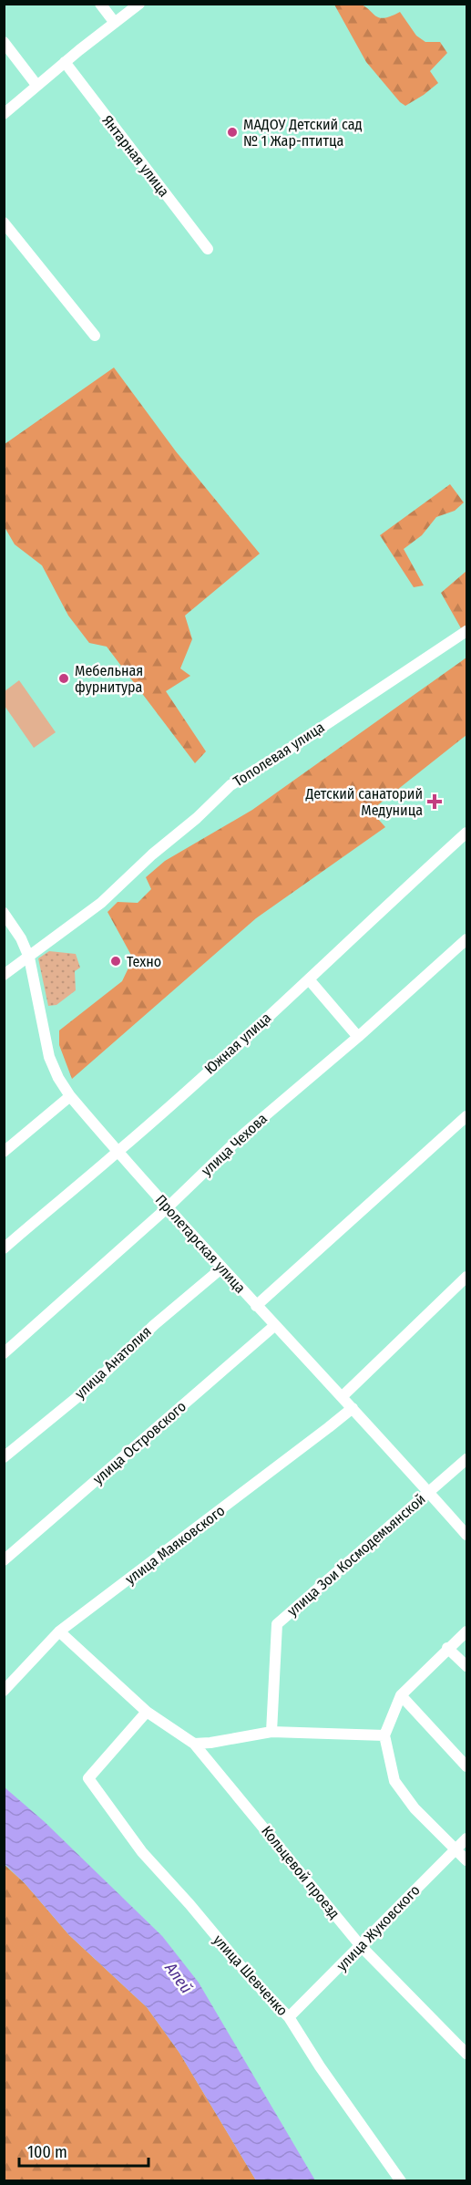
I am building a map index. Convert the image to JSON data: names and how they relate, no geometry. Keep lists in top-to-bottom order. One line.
{"streets":{"street":["Янтарная улица","Тополевая улица","Южная улица","улица Чехова","Пролетарская улица","улица Анатолия","улица Островского","улица Маяковского","улица Зои Космодемьянской","Кольцевой проезд","улица Жуковского","улица Шевченко"]},"crossings":[["Тополевая улица","Пролетарская улица"],["Южная улица","Пролетарская улица"],["улица Чехова","Пролетарская улица"],["Пролетарская улица","улица Анатолия"],["Пролетарская улица","улица Островского"],["Пролетарская улица","улица Маяковского"],["Пролетарская улица","улица Зои Космодемьянской"],["улица Маяковского","Кольцевой проезд"],["Кольцевой проезд","улица Жуковского"],["Кольцевой проезд","улица Шевченко"],["улица Жуковского","улица Шевченко"]],"water":["Алей"],"places":{"other":["МАДОУ Детский сад № 1 Жар-птитца","Мебельная фурнитура","Техно"],"health":["Детский санаторий Медуница"]},"scale_bar":"100 m"}
